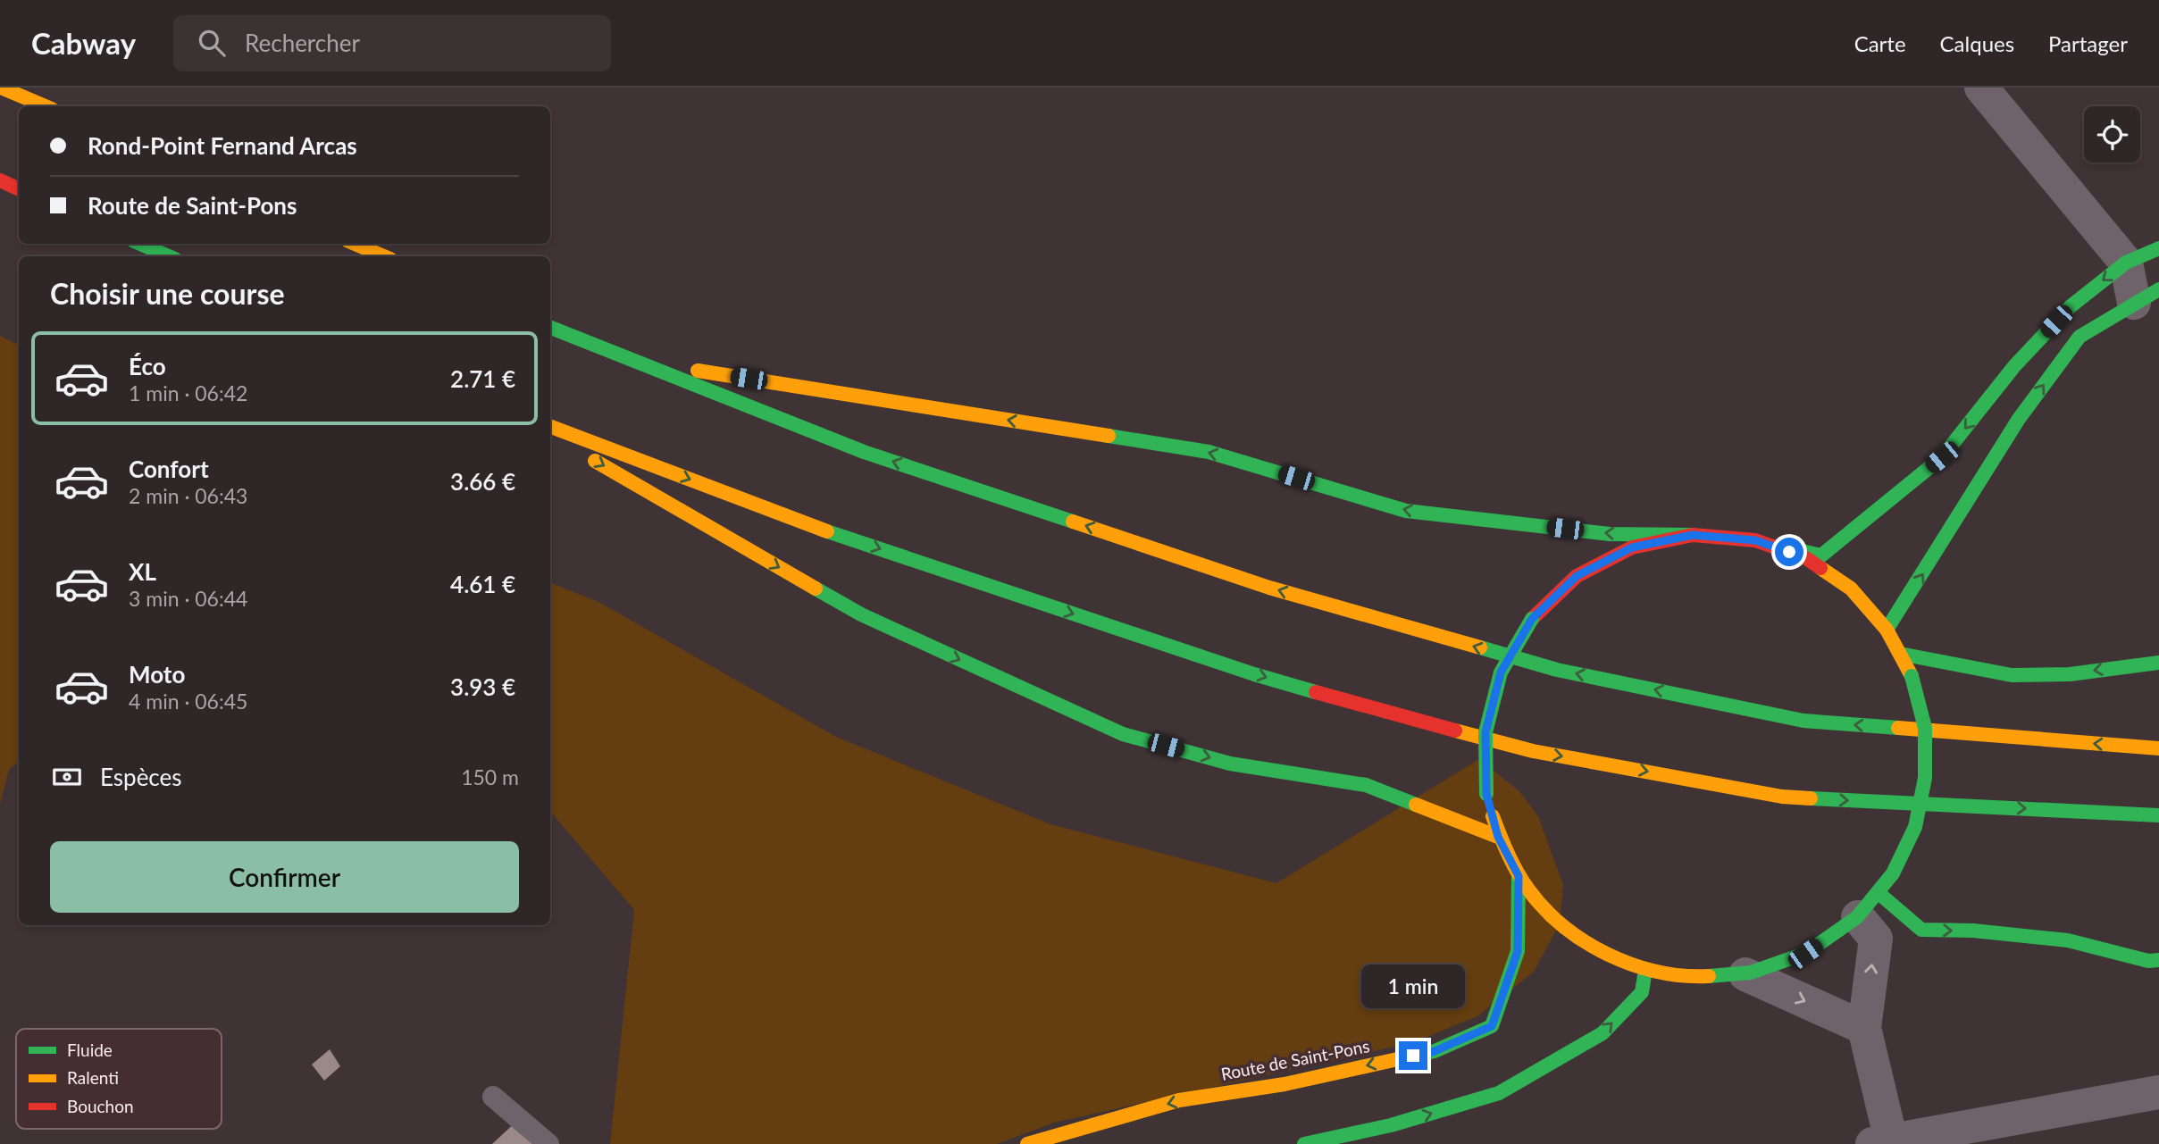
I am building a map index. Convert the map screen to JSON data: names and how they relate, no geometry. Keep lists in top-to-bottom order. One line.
{"streets":{"main road":["Route de Saint-Pons"]},"legend":["Fluide","Ralenti","Bouchon"],"page":{"header":"Cabway","search":"Rechercher","nav":["Carte","Calques","Partager"],"banner":["Rond-Point Fernand Arcas","Route de Saint-Pons"],"heading":"Choisir une course","list":[{"name":"Éco","note":"1 min · 06:42","value":"2.71 €"},{"name":"Confort","note":"2 min · 06:43","value":"3.66 €"},{"name":"XL","note":"3 min · 06:44","value":"4.61 €"},{"name":"Moto","note":"4 min · 06:45","value":"3.93 €"}],"pay":["Espèces","150 m"],"buttons":"Confirmer","bubble":"1 min"}}
